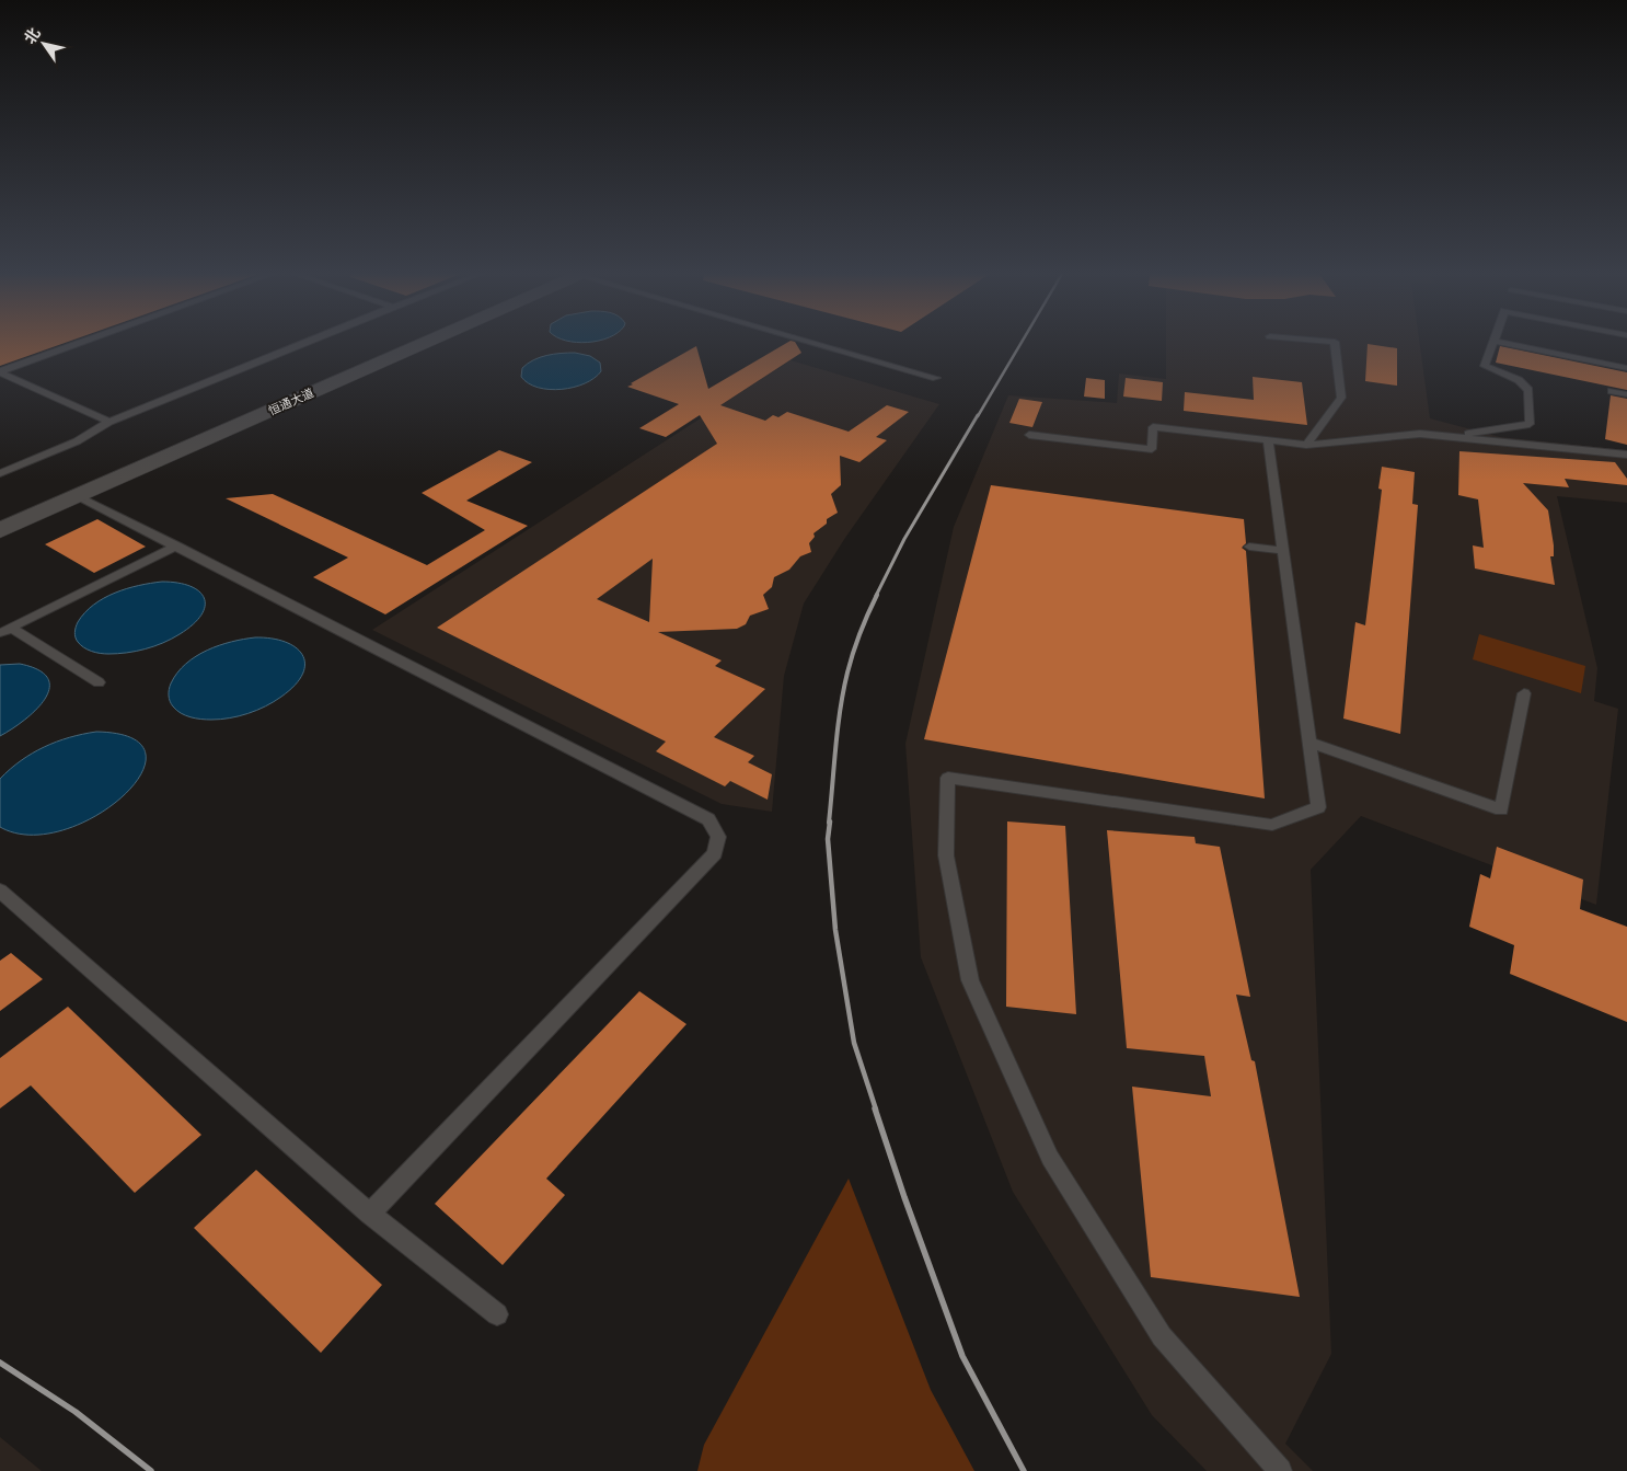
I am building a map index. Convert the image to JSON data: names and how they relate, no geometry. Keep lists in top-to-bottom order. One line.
{"streets":{"main road":["恒通大道"]},"north":"top left"}
